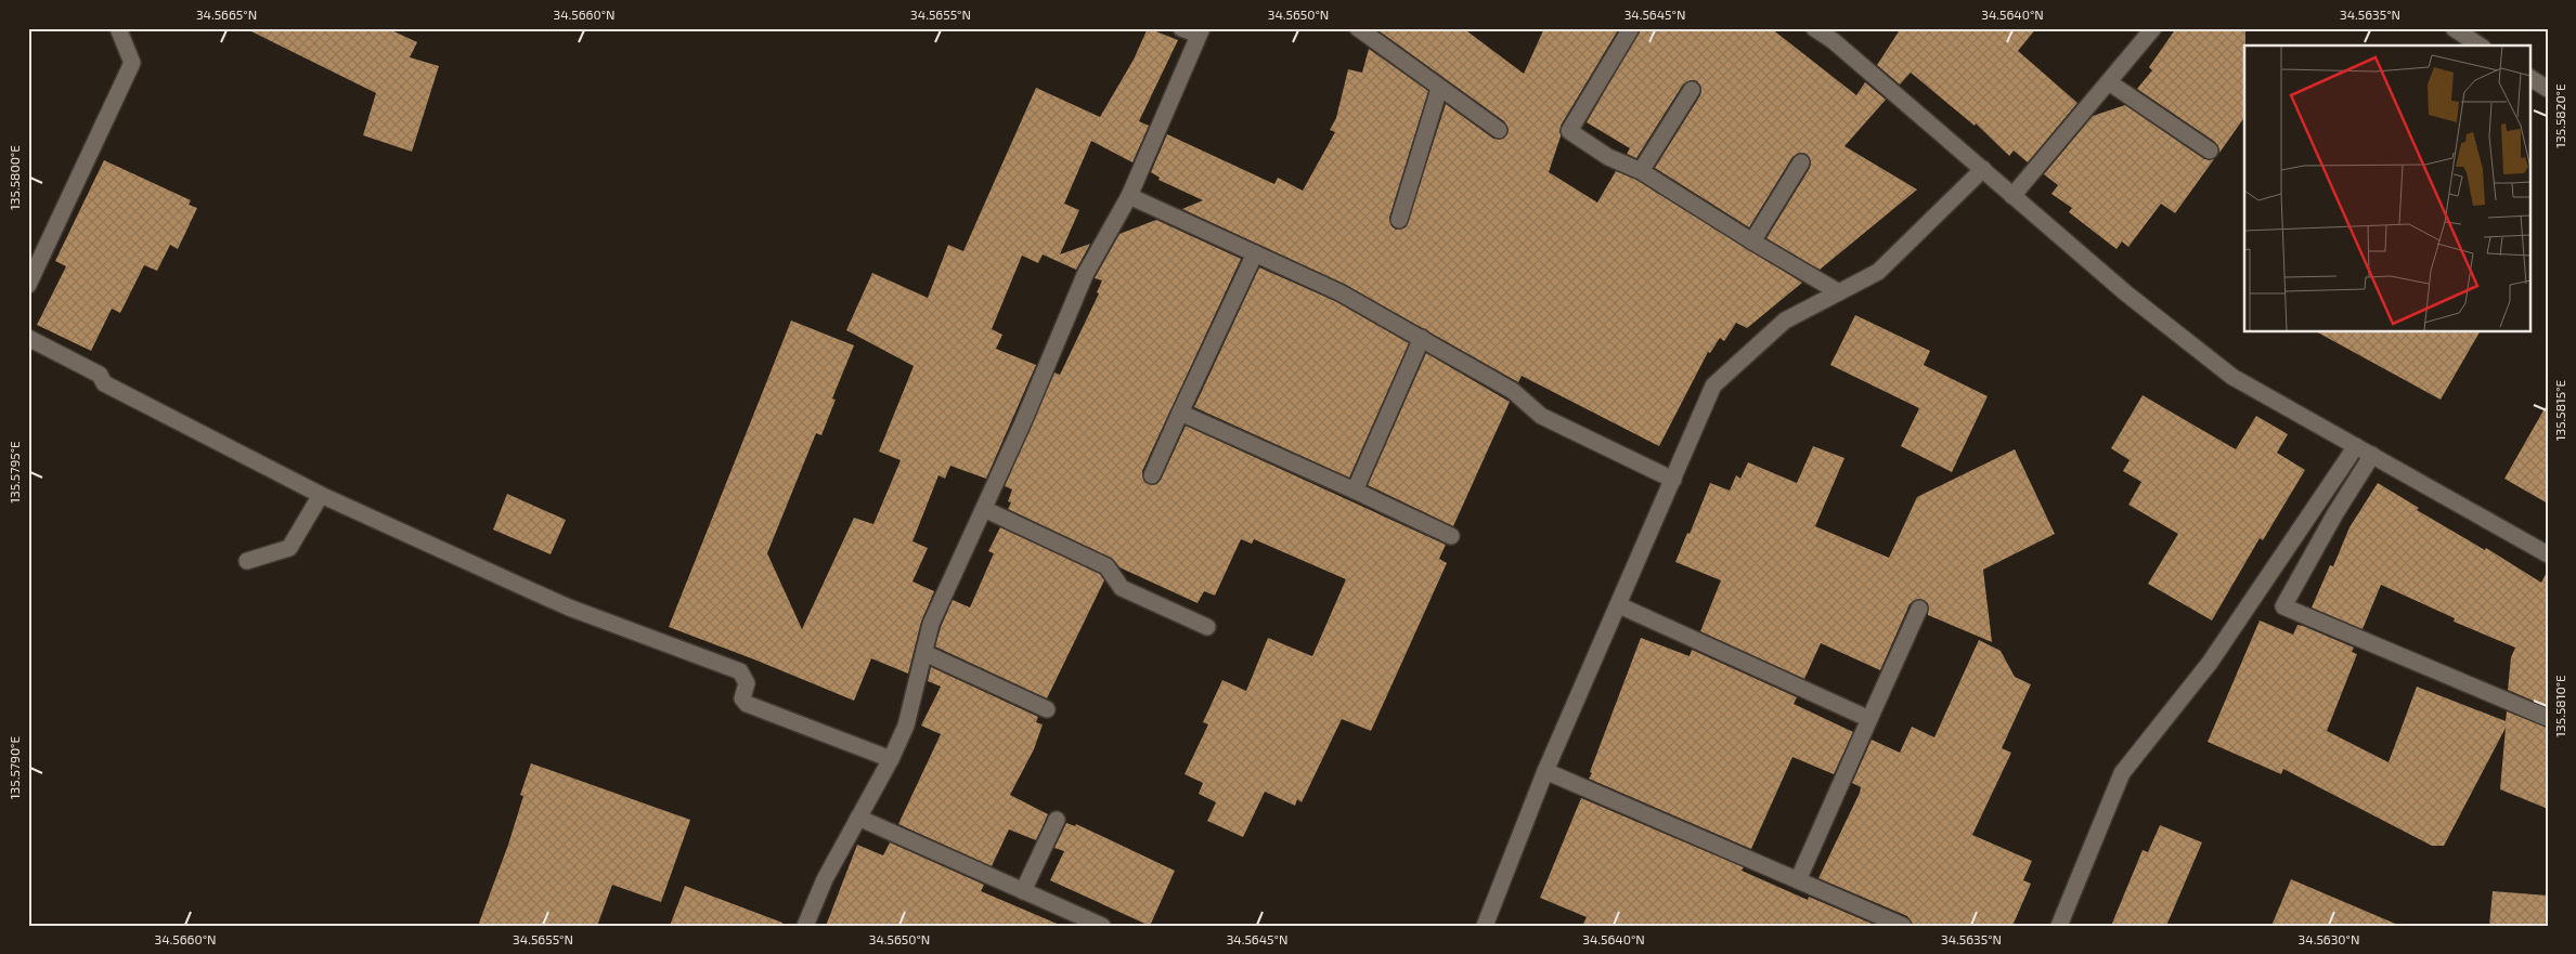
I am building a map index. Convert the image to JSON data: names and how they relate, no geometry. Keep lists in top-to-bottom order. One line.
{"coordinates":["34.5665°N","34.5660°N","34.5655°N","34.5650°N","34.5645°N","34.5640°N","34.5635°N","135.5820°E","135.5800°E","135.5815°E","135.5795°E","135.5810°E","135.5790°E","34.5630°N"]}
